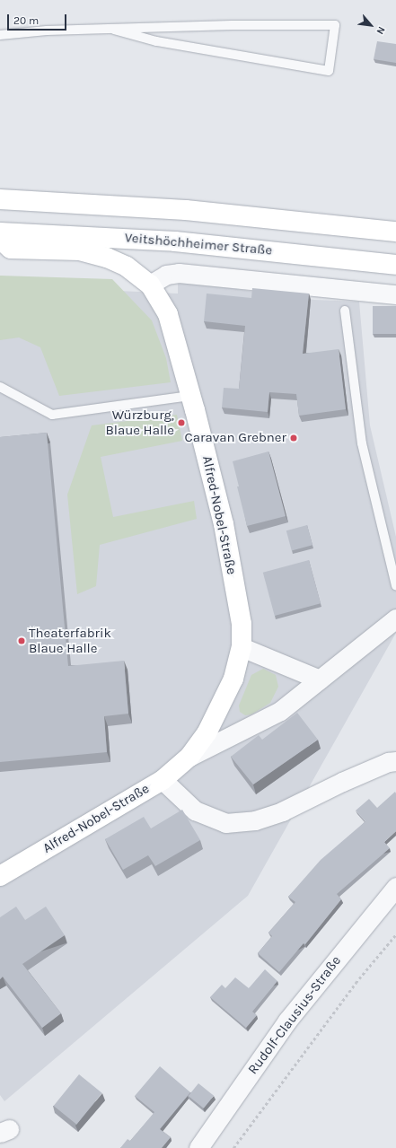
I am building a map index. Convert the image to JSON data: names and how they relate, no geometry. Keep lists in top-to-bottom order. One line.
{"streets":{"main road":["Veitshöchheimer Straße","Alfred-Nobel-Straße"],"street":["Rudolf-Clausius-Straße"]},"places":["Würzburg, Blaue Halle","Caravan Grebner","Theaterfabrik Blaue Halle"],"scale_bar":"20 m","north":"bottom right"}
